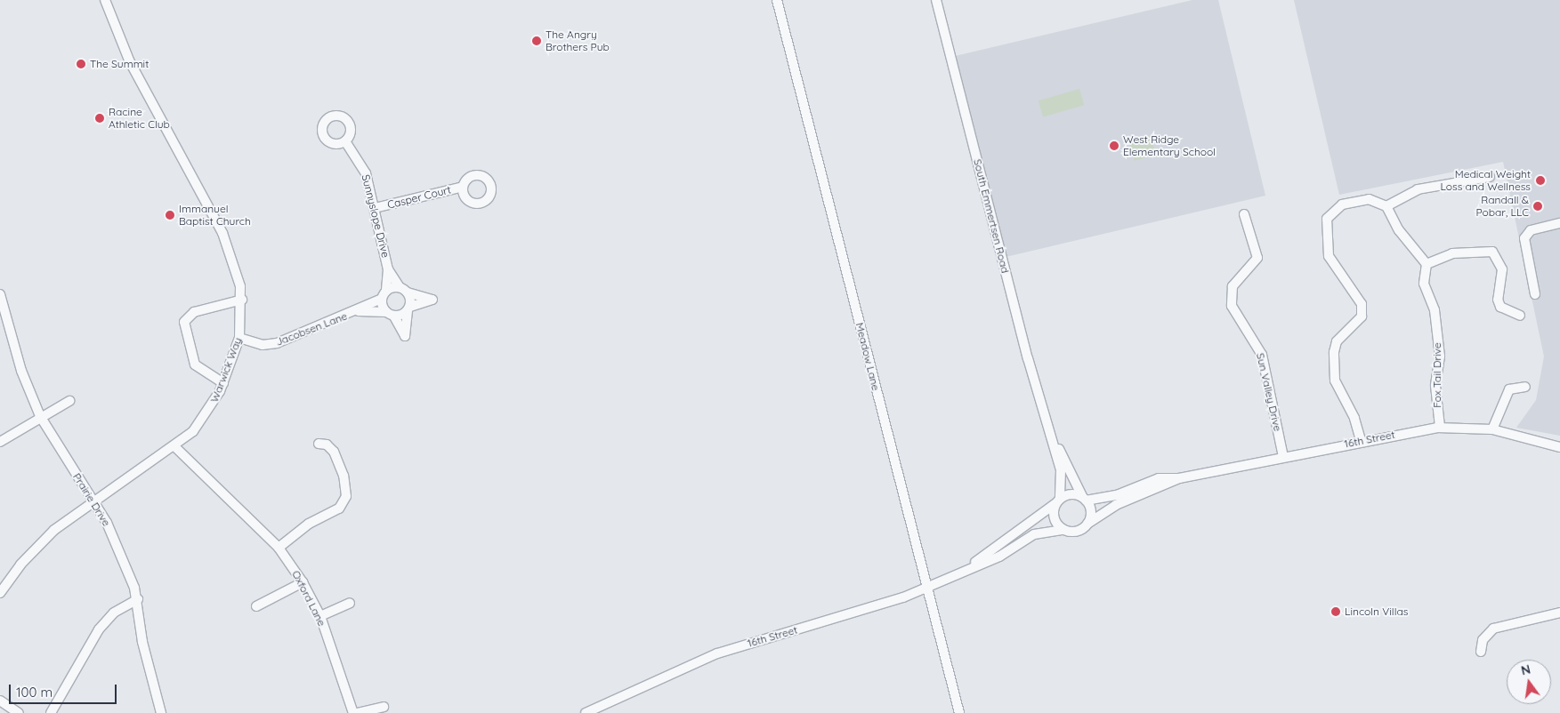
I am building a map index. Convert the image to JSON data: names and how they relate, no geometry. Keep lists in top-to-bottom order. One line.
{"streets":{"street":["Casper Court","Sunnyslope Drive","South Emmertsen Road","Jacobsen Lane","Meadow Lane","Warwick Way","Fox Tail Drive","Sun Valley Drive","16th Street","Prairie Drive","Oxford Lane"]},"crossings":[["Casper Court","Sunnyslope Drive"],["Sunnyslope Drive","Jacobsen Lane"],["South Emmertsen Road","16th Street"],["Jacobsen Lane","Warwick Way"],["Meadow Lane","16th Street"],["Warwick Way","Prairie Drive"],["Warwick Way","Oxford Lane"],["Fox Tail Drive","16th Street"],["Sun Valley Drive","16th Street"]],"places":["The Angry Brothers Pub","The Summit","Racine Athletic Club","West Ridge Elementary School","Medical Weight Loss and Wellness","Randall & Pobar, LLC","Immanuel Baptist Church","Lincoln Villas"],"scale_bar":"100 m","north":"top"}
